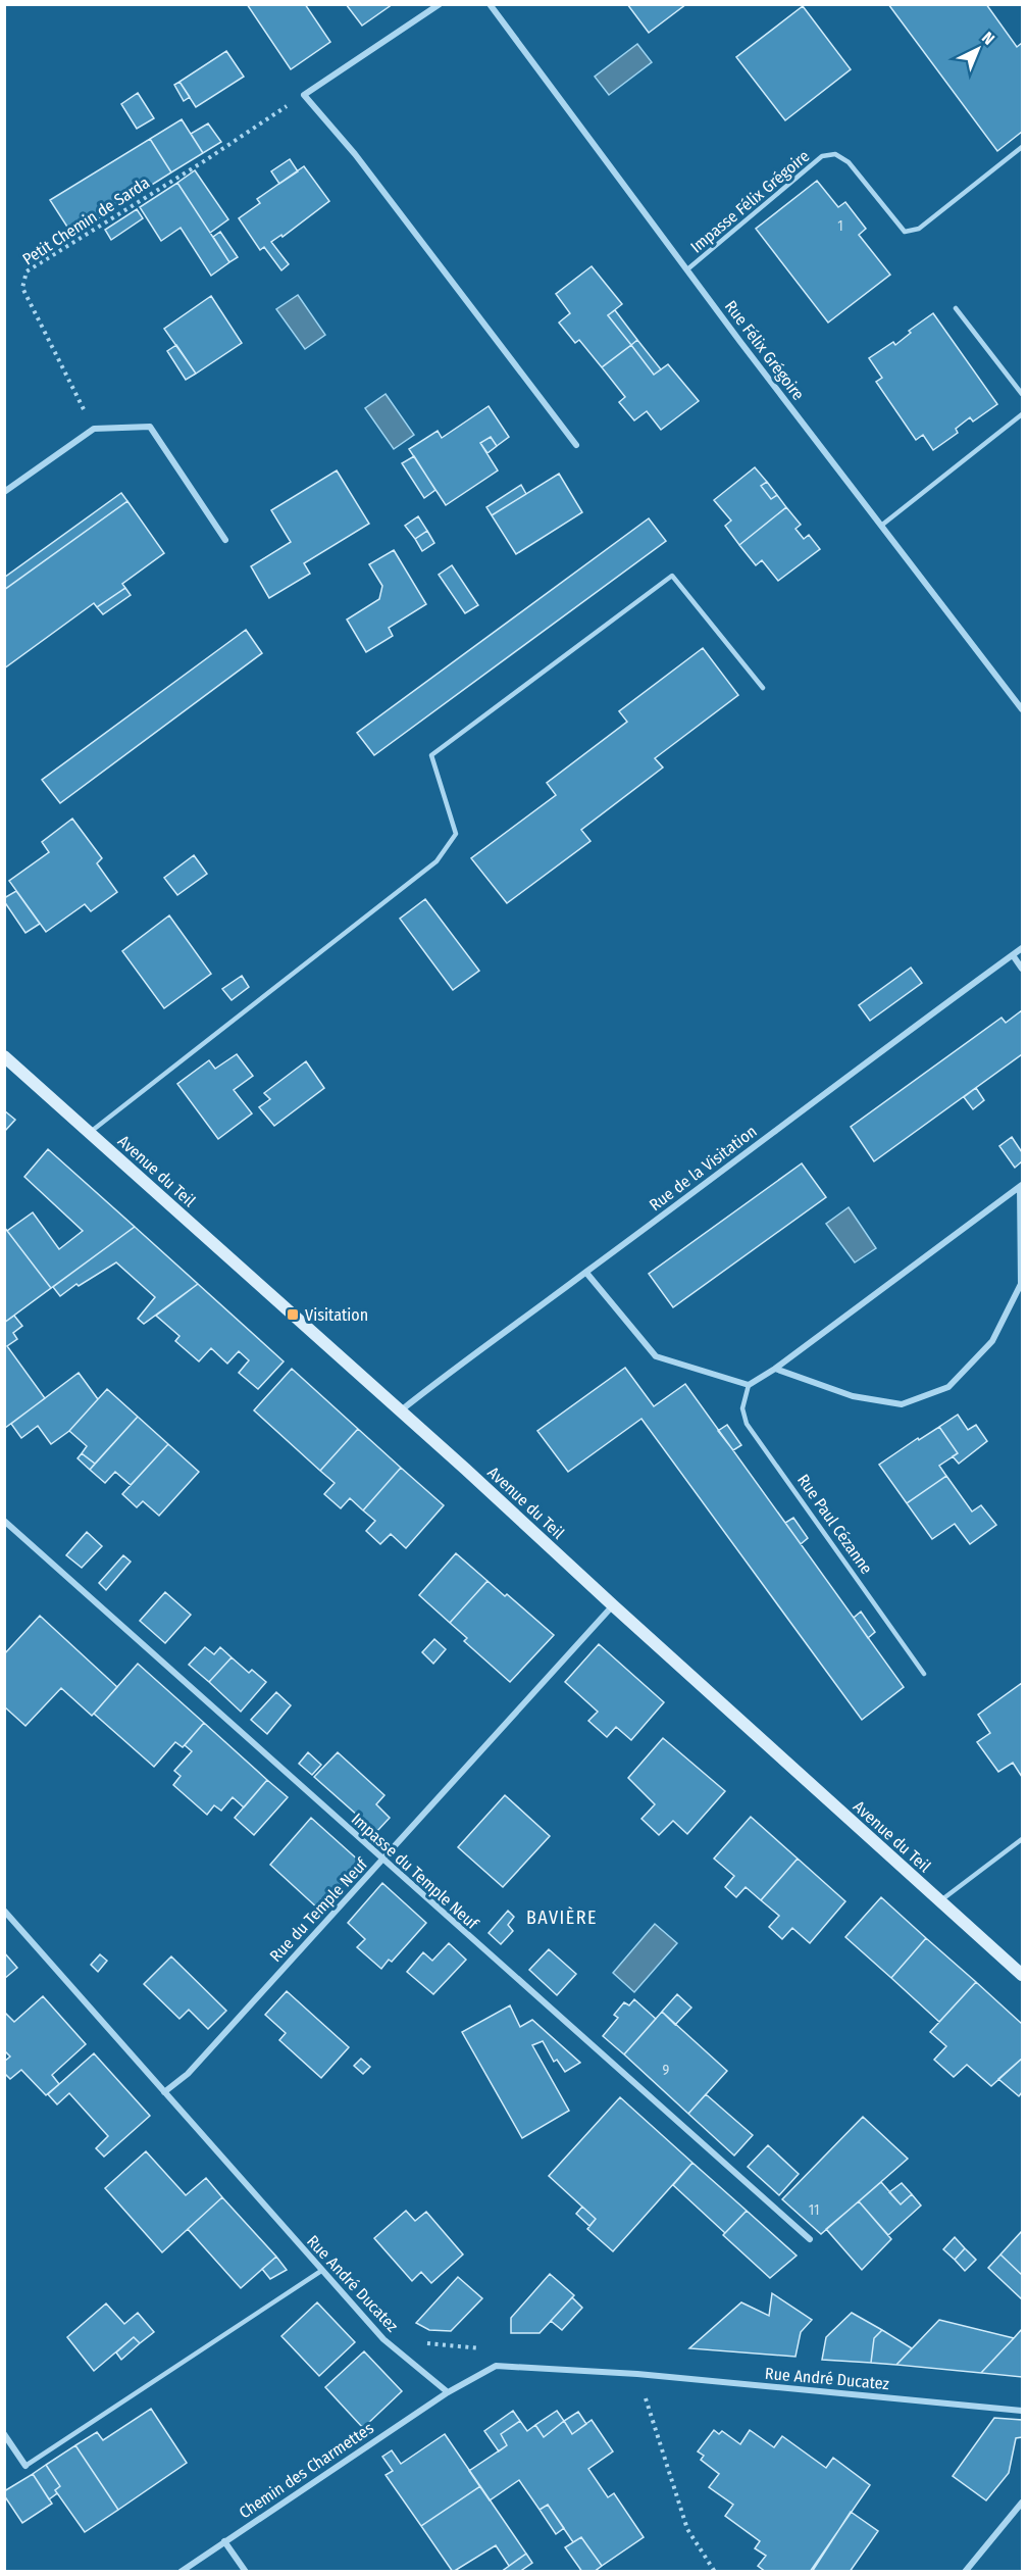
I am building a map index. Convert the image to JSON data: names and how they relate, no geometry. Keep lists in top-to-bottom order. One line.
{"streets":{"main road":["Avenue du Teil"],"street":["Rue Félix Grégoire","Rue de la Visitation","Impasse du Temple Neuf","Rue du Temple Neuf","Rue André Ducatez","Chemin des Charmettes"],"lane":["Impasse Félix Grégoire","Rue Paul Cézanne"],"path":["Petit Chemin de Sarda"]},"crossings":[["Impasse Félix Grégoire","Rue Félix Grégoire"],["Rue de la Visitation","Avenue du Teil"],["Avenue du Teil","Rue du Temple Neuf"],["Impasse du Temple Neuf","Rue du Temple Neuf"],["Rue du Temple Neuf","Rue André Ducatez"],["Rue André Ducatez","Chemin des Charmettes"]],"districts":["BAVIÈRE"],"places":{"transit":["Visitation"]},"house_numbers":["1","9","11"],"north":"top right"}
